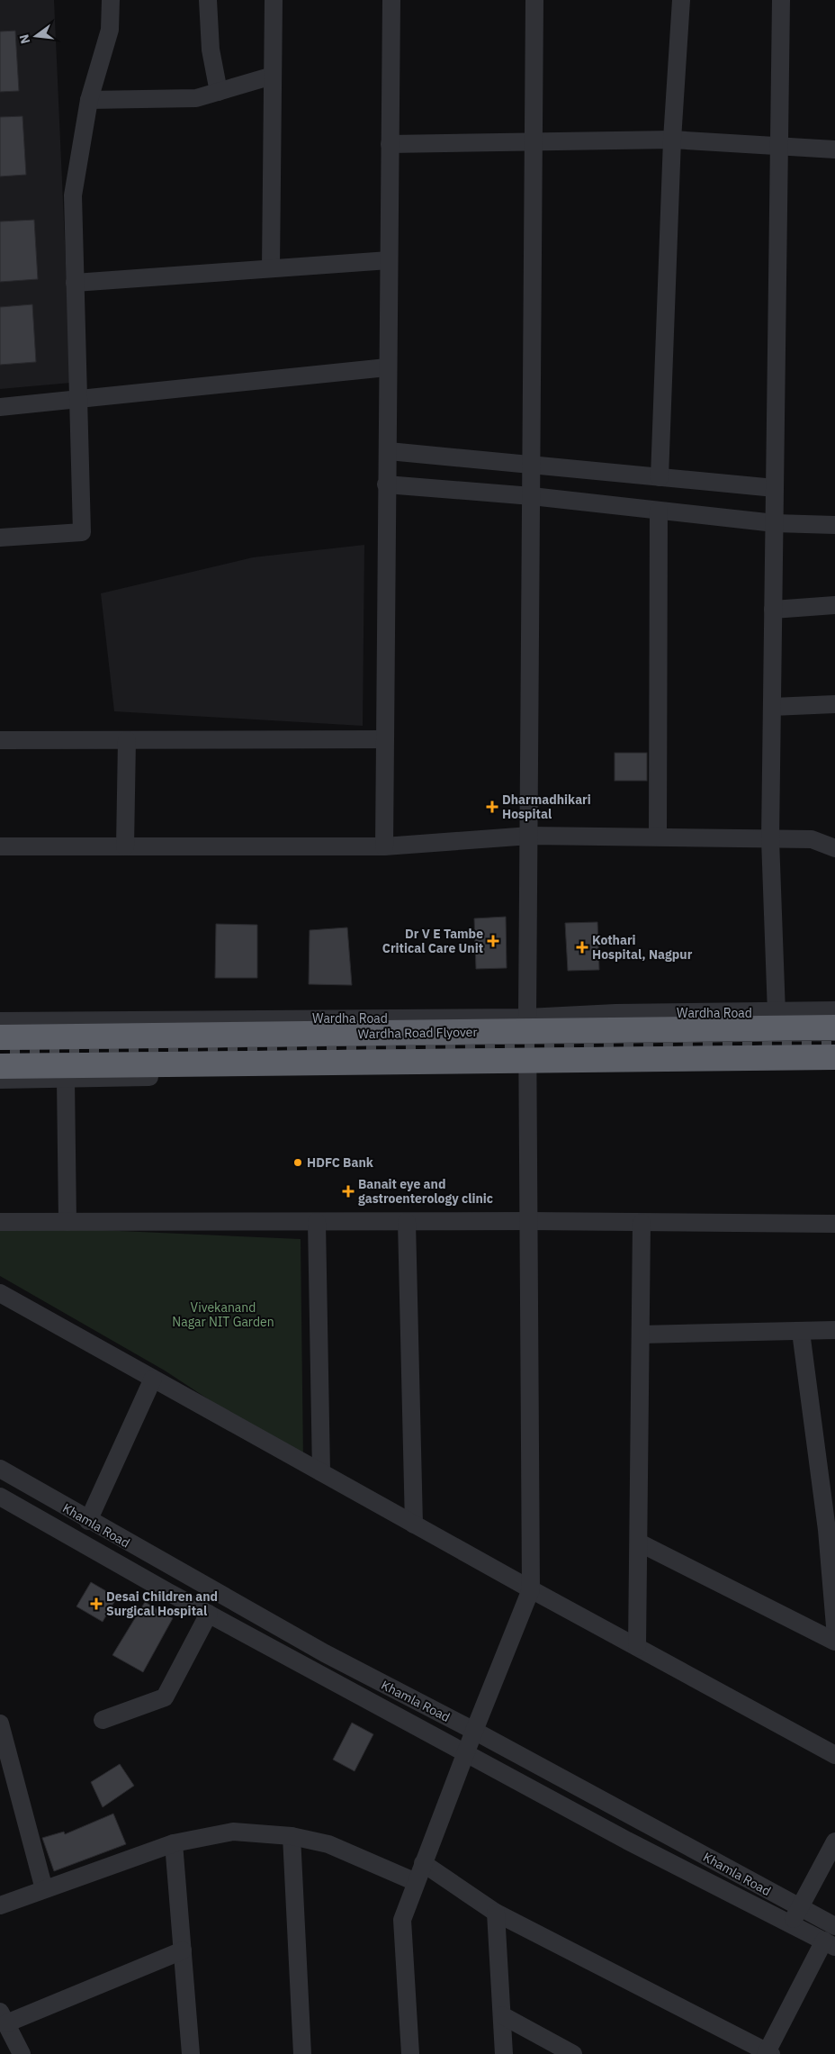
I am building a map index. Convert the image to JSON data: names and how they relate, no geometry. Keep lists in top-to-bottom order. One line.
{"streets":{"highway":["Wardha Road Flyover"],"street":["Wardha Road","Khamla Road"]},"parks":["Vivekanand Nagar NIT Garden"],"places":{"health":["Dharmadhikari Hospital","Dr V E Tambe Critical Care Unit","Kothari Hospital, Nagpur","Banait eye and gastroenterology clinic","Desai Children and Surgical Hospital"],"other":["HDFC Bank"]},"north":"left"}
